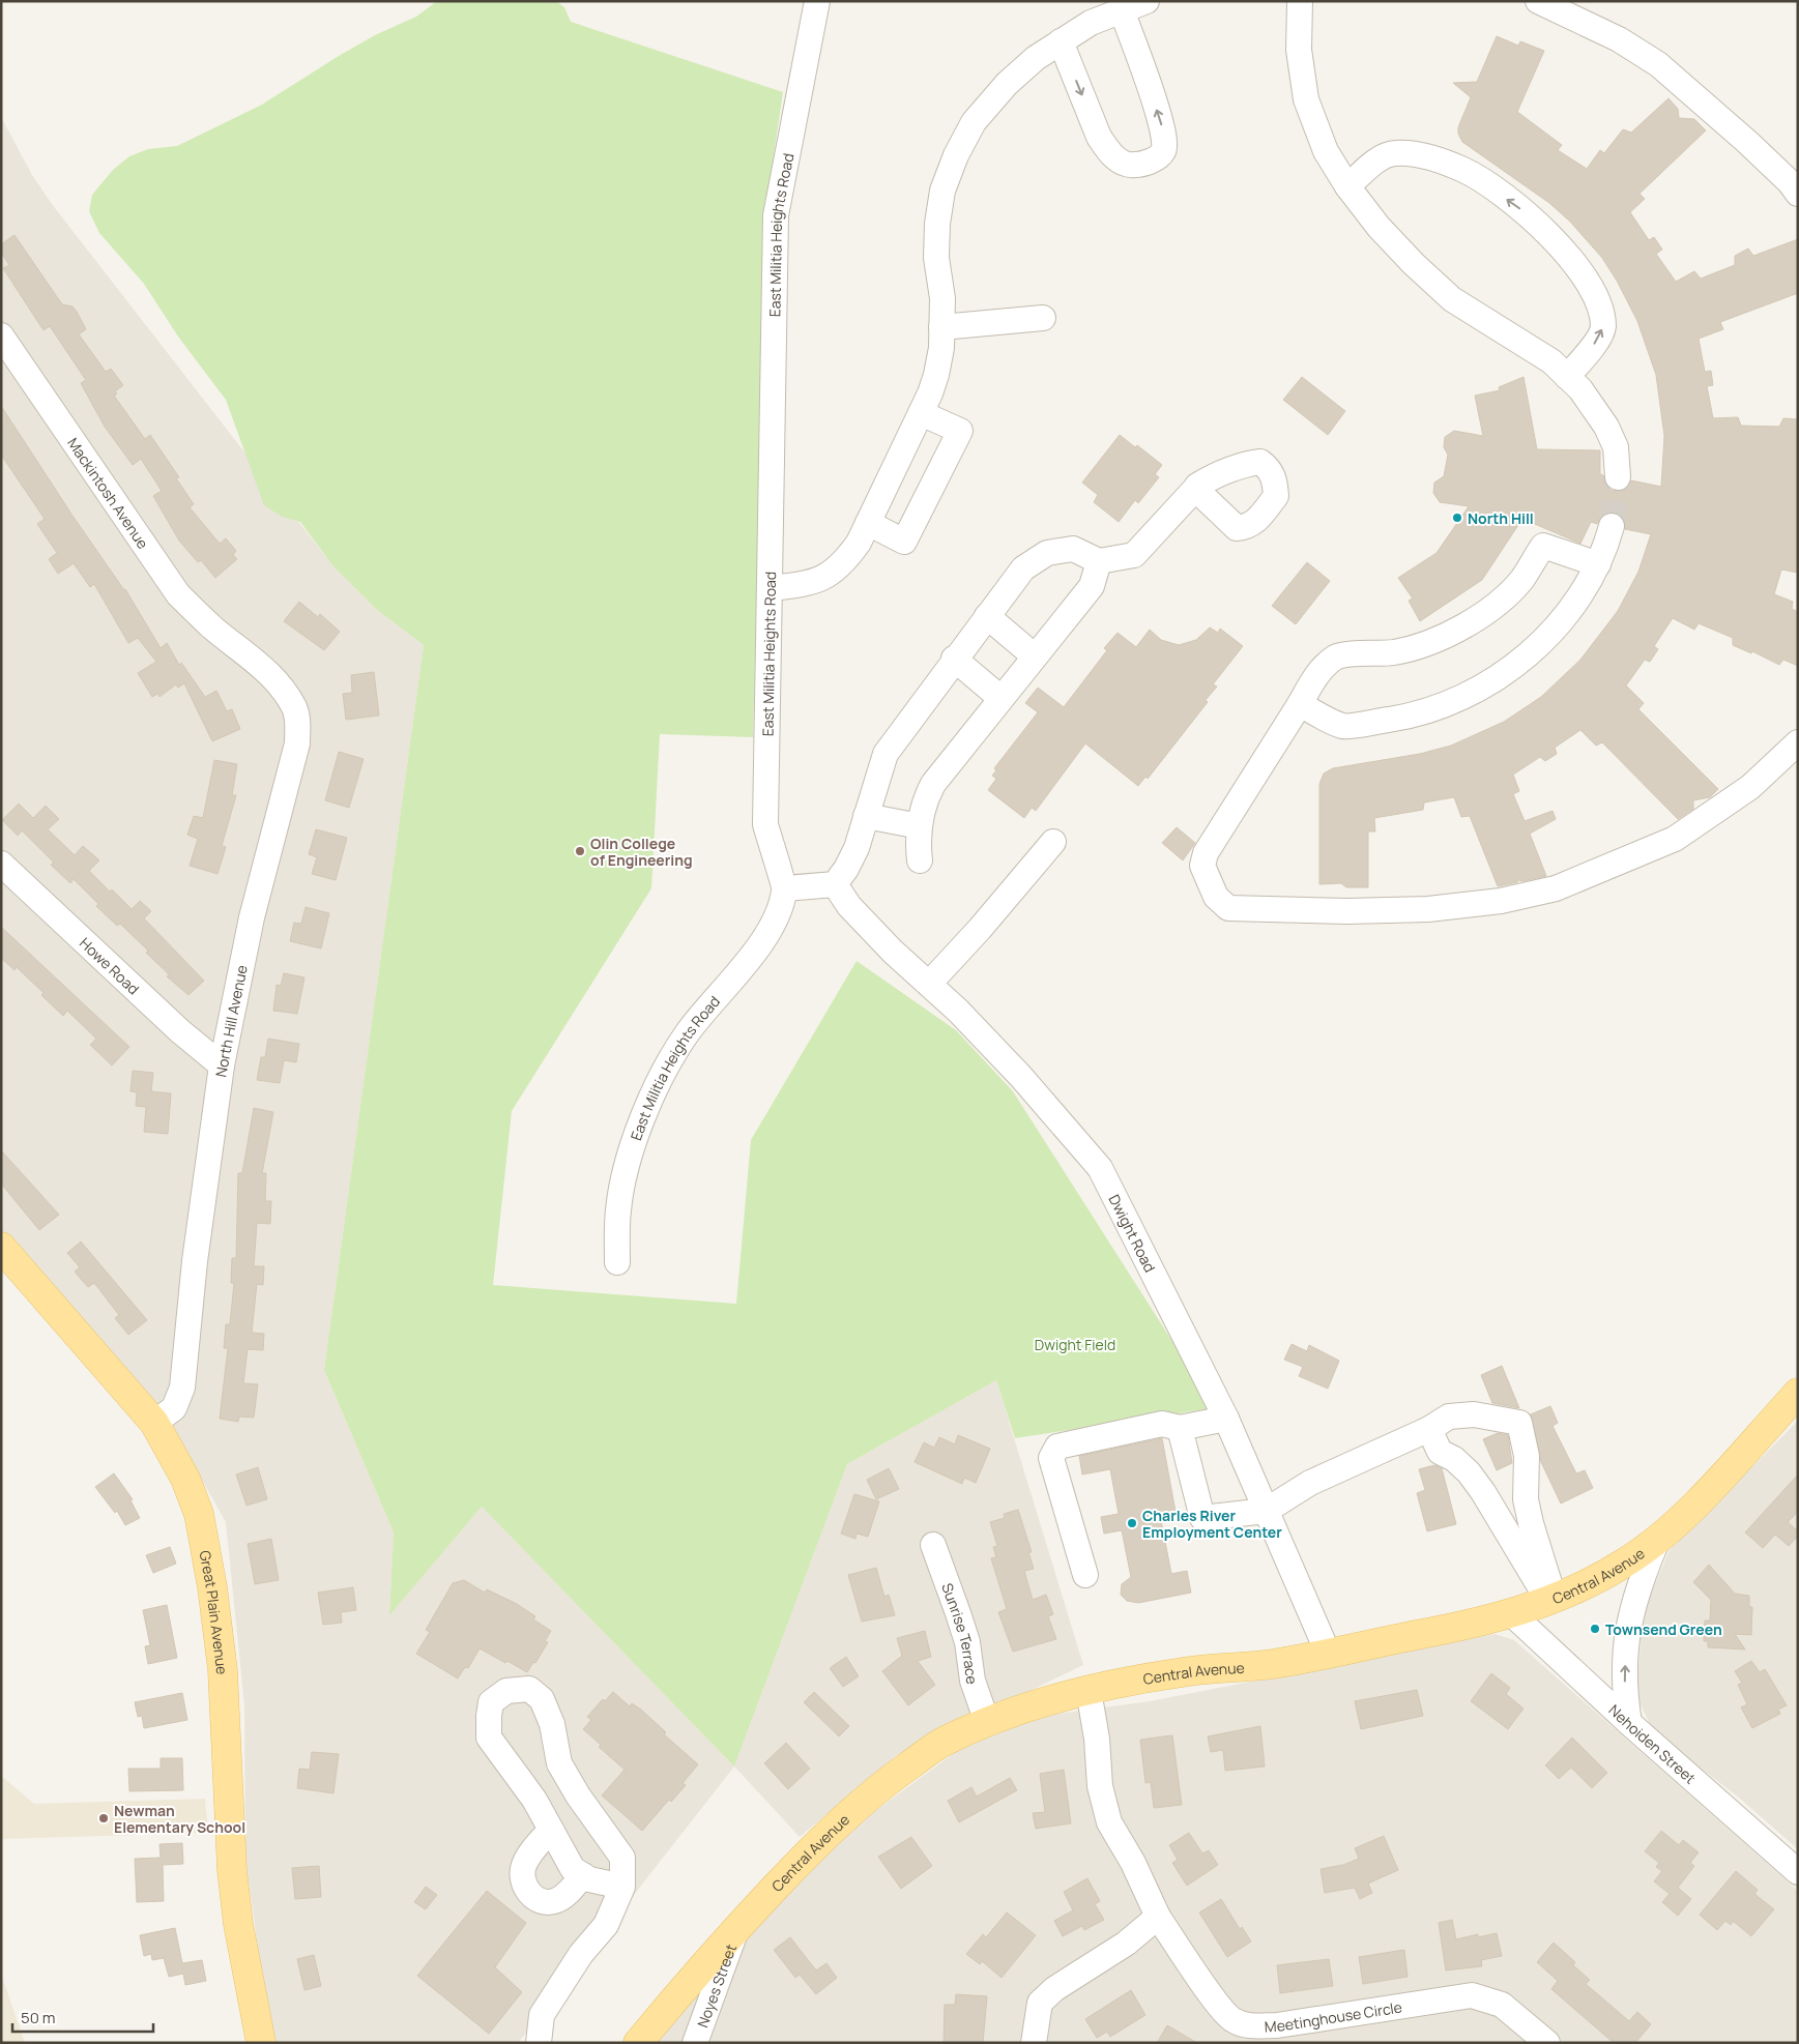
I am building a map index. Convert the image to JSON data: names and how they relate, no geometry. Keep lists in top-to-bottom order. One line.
{"streets":{"main road":["Central Avenue","Great Plain Avenue"],"street":["East Militia Heights Road","Mackintosh Avenue","Howe Road","North Hill Avenue","Dwight Road","Sunrise Terrace","Nehoiden Street","Noyes Street","Meetinghouse Circle"]},"crossings":[["Mackintosh Avenue","North Hill Avenue"],["Howe Road","North Hill Avenue"],["North Hill Avenue","Great Plain Avenue"],["Dwight Road","Central Avenue"],["Central Avenue","Sunrise Terrace"],["Central Avenue","Nehoiden Street"],["Central Avenue","Noyes Street"],["Central Avenue","Meetinghouse Circle"]],"parks":["Dwight Field"],"places":["North Hill","Olin College of Engineering","Charles River Employment Center","Townsend Green","Newman Elementary School"],"scale_bar":"50 m"}
